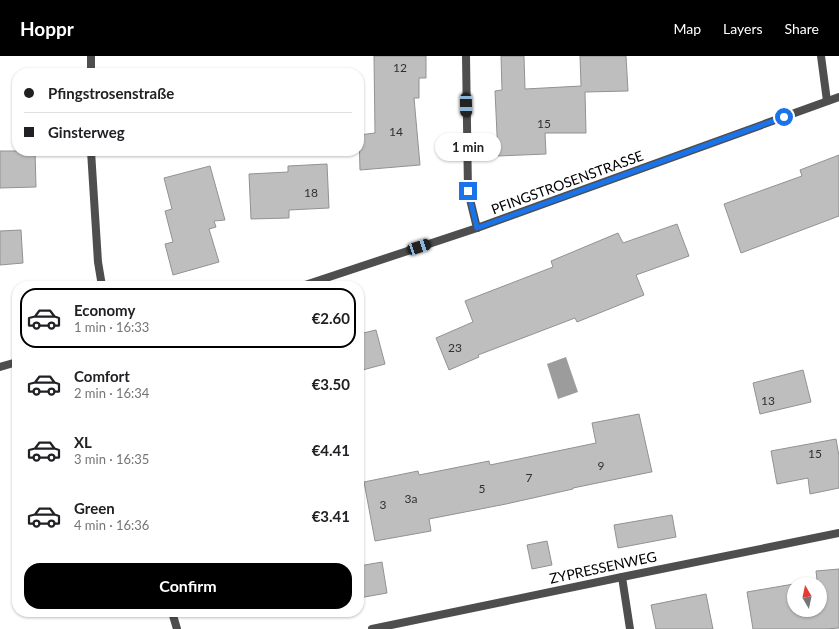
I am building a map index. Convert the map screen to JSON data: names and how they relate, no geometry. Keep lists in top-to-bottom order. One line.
{"streets":{"street":["PFINGSTROSENSTRASSE","ZYPRESSENWEG"]},"house_numbers":["12","15","14","18","23","13","15","9","7","5","3a","3"],"north":"top","page":{"header":"Hoppr","nav":["Map","Layers","Share"],"banner":["Pfingstrosenstraße","Ginsterweg"],"bubble":"1 min","list":[{"name":"Economy","note":"1 min · 16:33","value":"€2.60"},{"name":"Comfort","note":"2 min · 16:34","value":"€3.50"},{"name":"XL","note":"3 min · 16:35","value":"€4.41"},{"name":"Green","note":"4 min · 16:36","value":"€3.41"}],"buttons":"Confirm"}}
